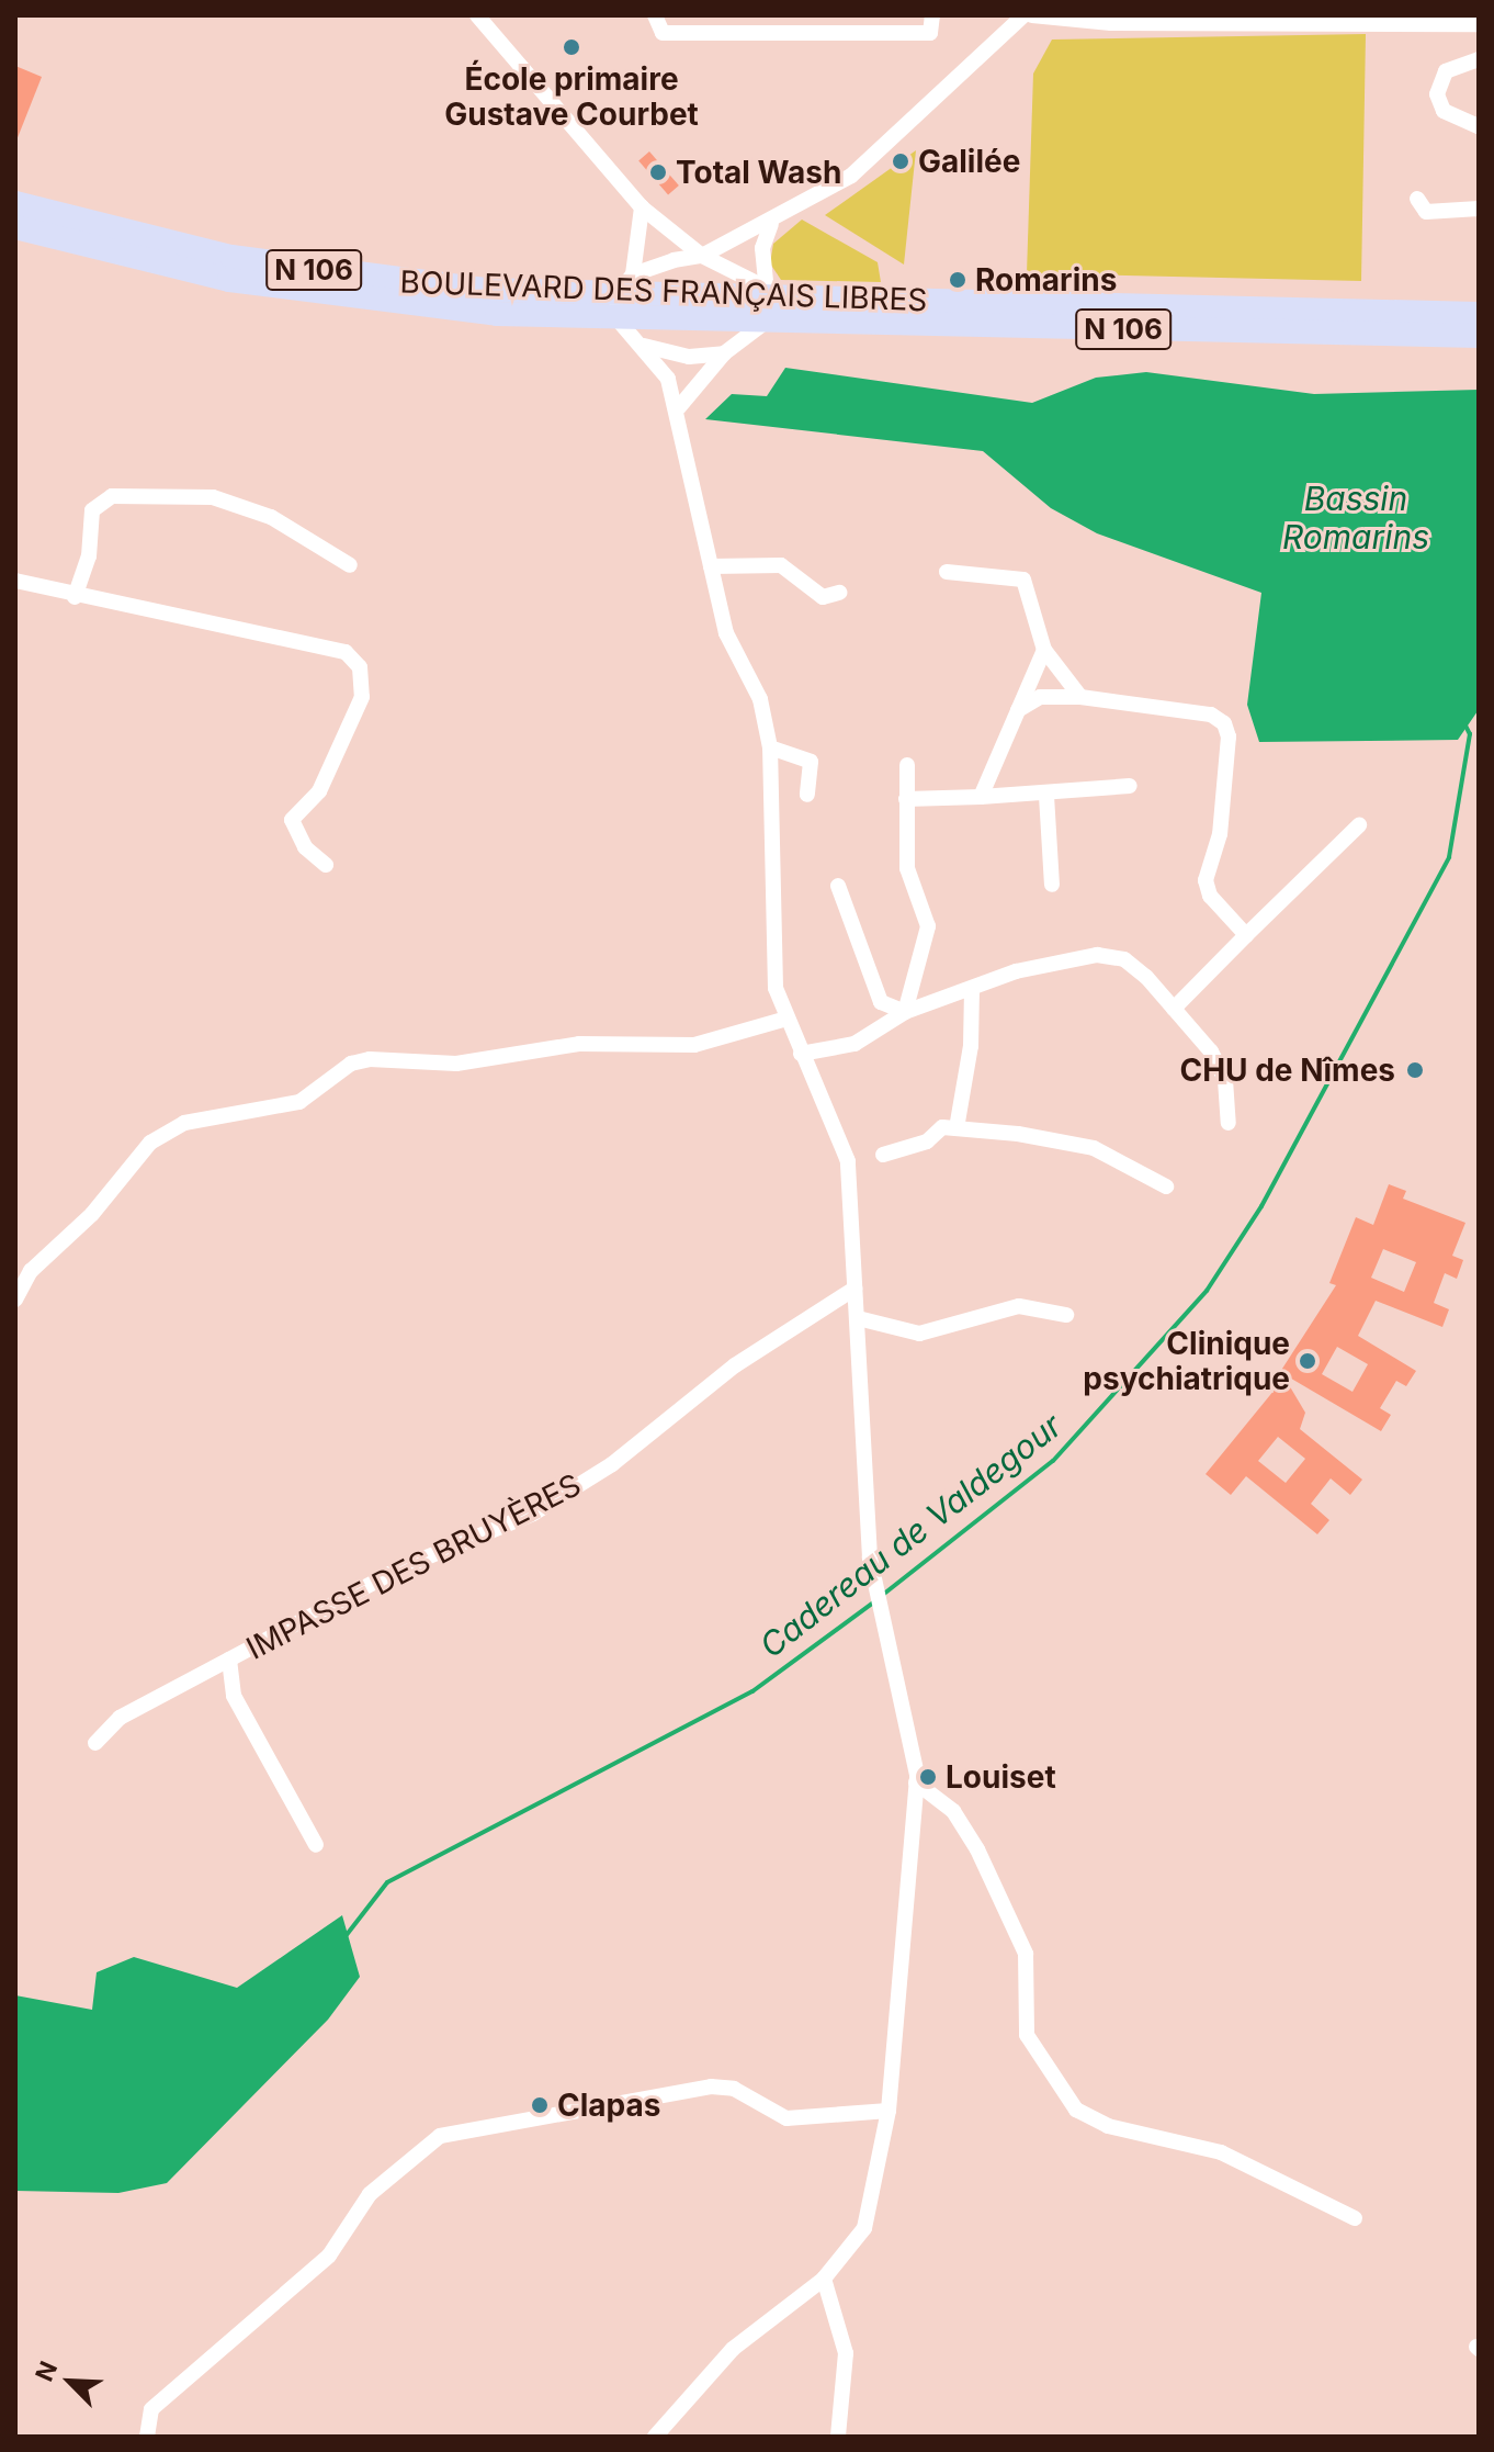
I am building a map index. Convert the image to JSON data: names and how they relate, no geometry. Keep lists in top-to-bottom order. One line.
{"streets":{"main road":["N 106","BOULEVARD DES FRANÇAIS LIBRES"],"street":["IMPASSE DES BRUYÈRES"]},"water":["Bassin Romarins","Cadereau de Valdegour"],"places":["École primaire Gustave Courbet","Galilée","Total Wash","Romarins","CHU de Nîmes","Clinique psychiatrique","Louiset","Clapas"],"north":"top left"}
